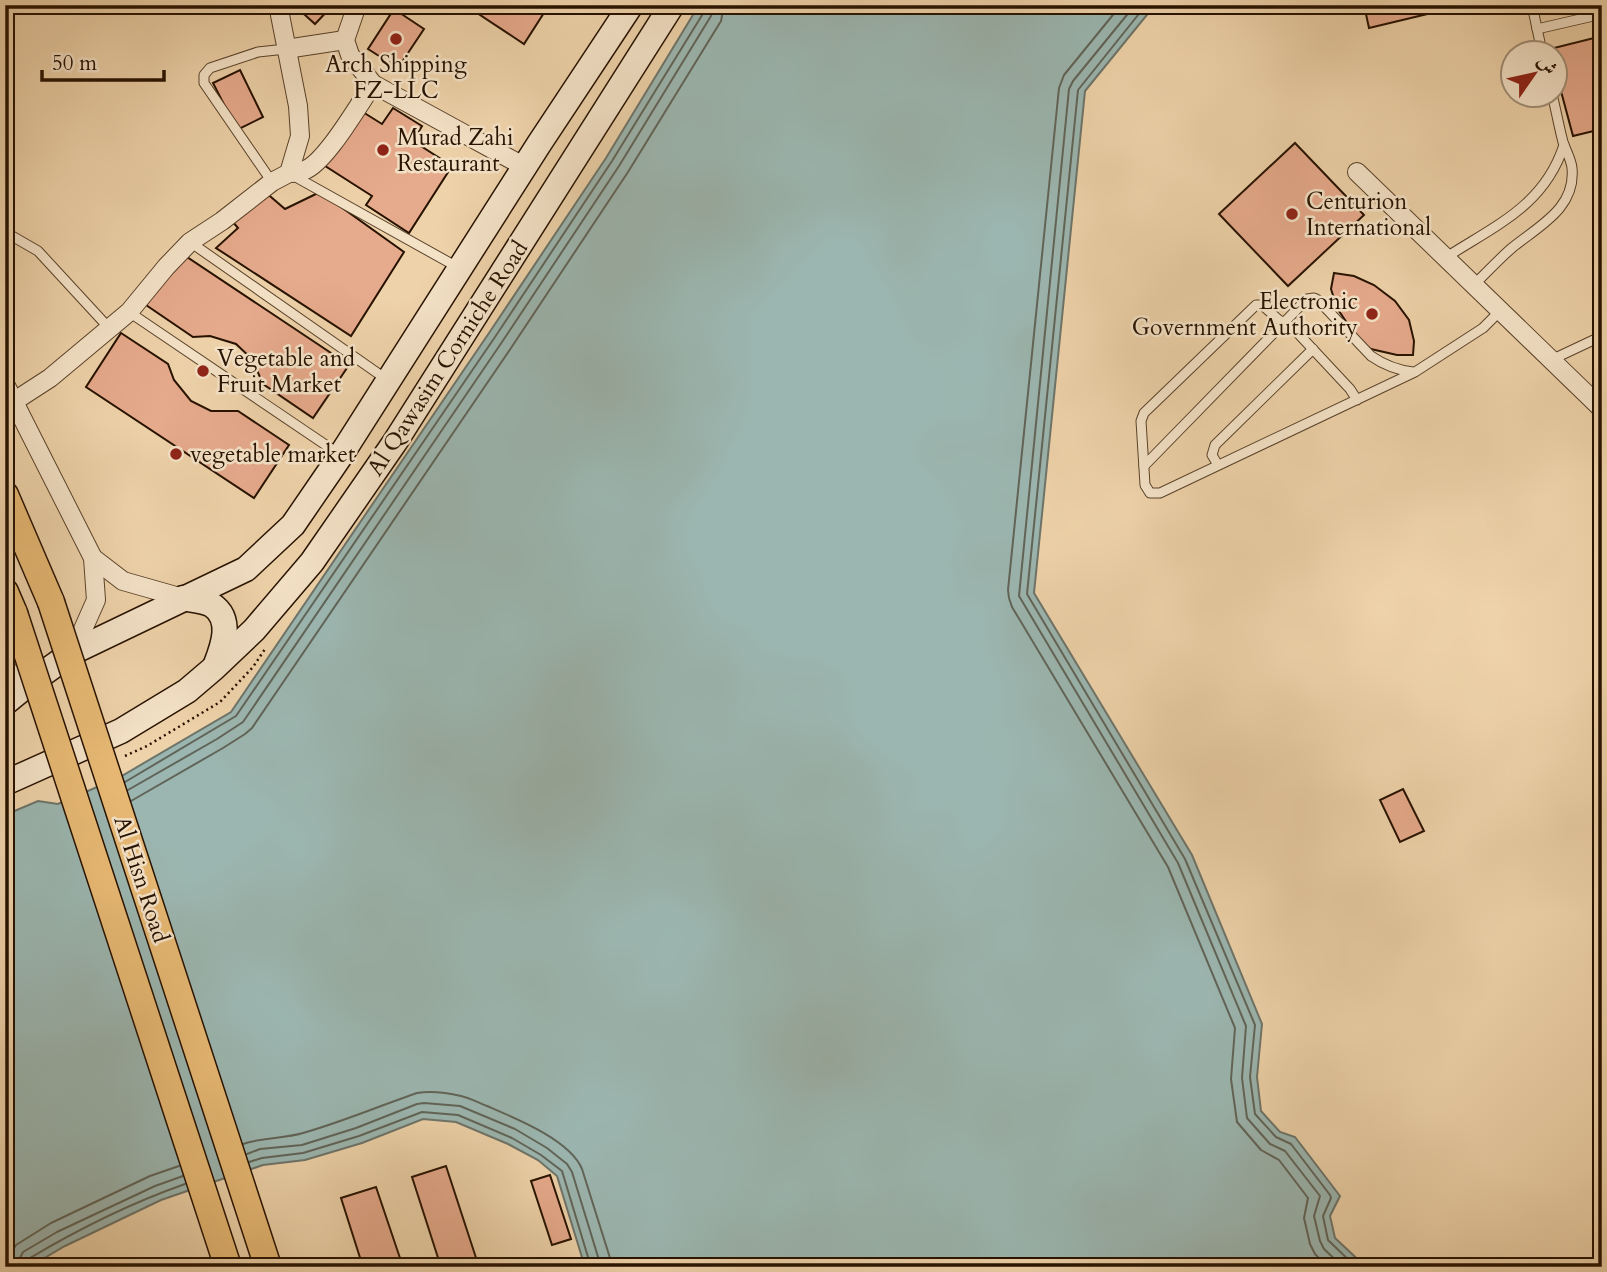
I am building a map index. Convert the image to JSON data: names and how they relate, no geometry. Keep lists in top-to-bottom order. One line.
{"streets":{"main road":["Al Qawasim Corniche Road","Al Hisn Road"]},"places":["Arch Shipping FZ-LLC","Murad Zahi Restaurant","Centurion International","Electronic Government Authority","Vegetable and Fruit Market","vegetable market"],"scale_bar":"50 m","north":"top right"}
